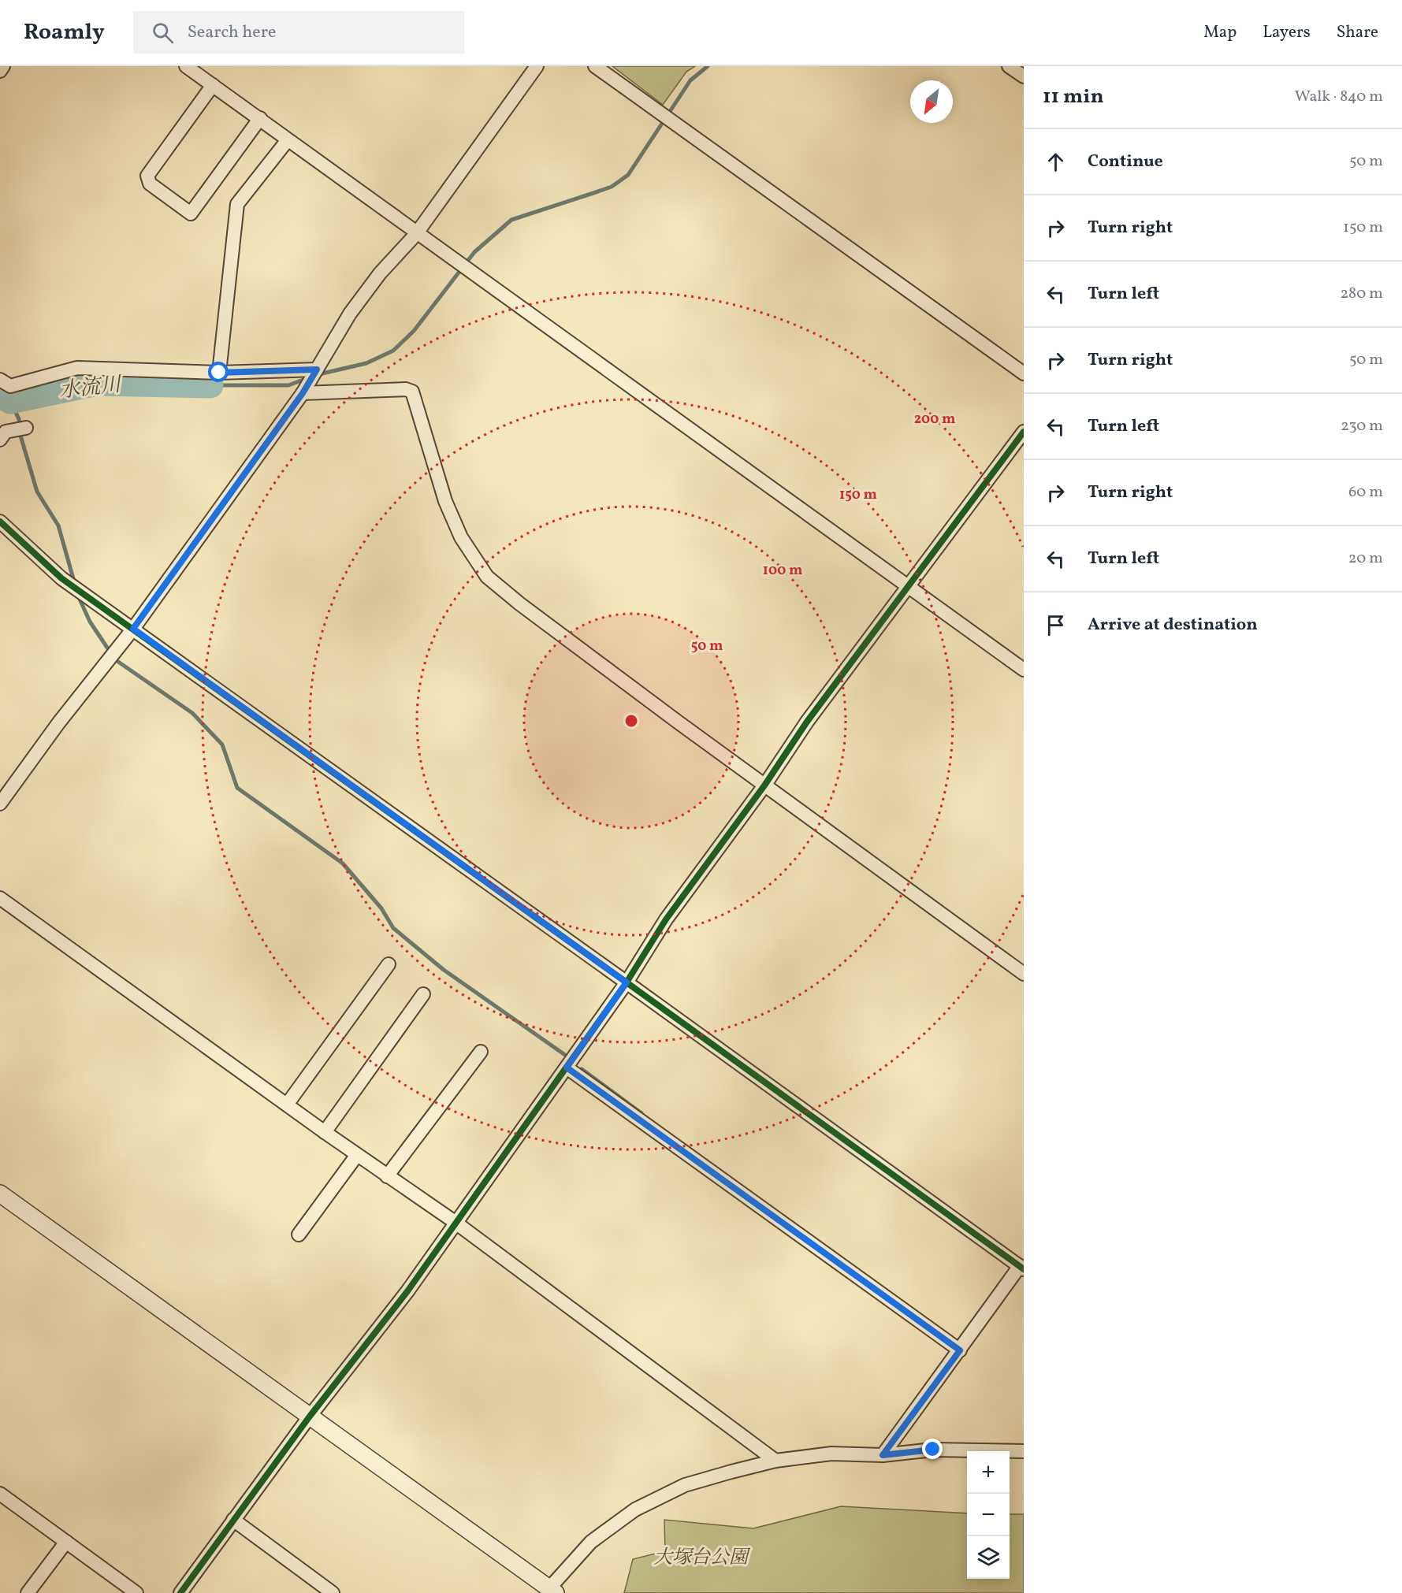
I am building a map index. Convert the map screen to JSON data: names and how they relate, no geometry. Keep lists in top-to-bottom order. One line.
{"water":["水流川"],"parks":["大塚台公園"],"north":"bottom left","page":{"header":"Roamly","search":"Search here","nav":["Map","Layers","Share"],"heading":["11 min","Walk · 840 m"],"list":[["Continue","50 m"],["Turn right","150 m"],["Turn left","280 m"],["Turn right","50 m"],["Turn left","230 m"],["Turn right","60 m"],["Turn left","20 m"],"Arrive at destination"],"map_buttons":["+","−"]},"rings":["200 m","150 m","100 m","50 m"]}
